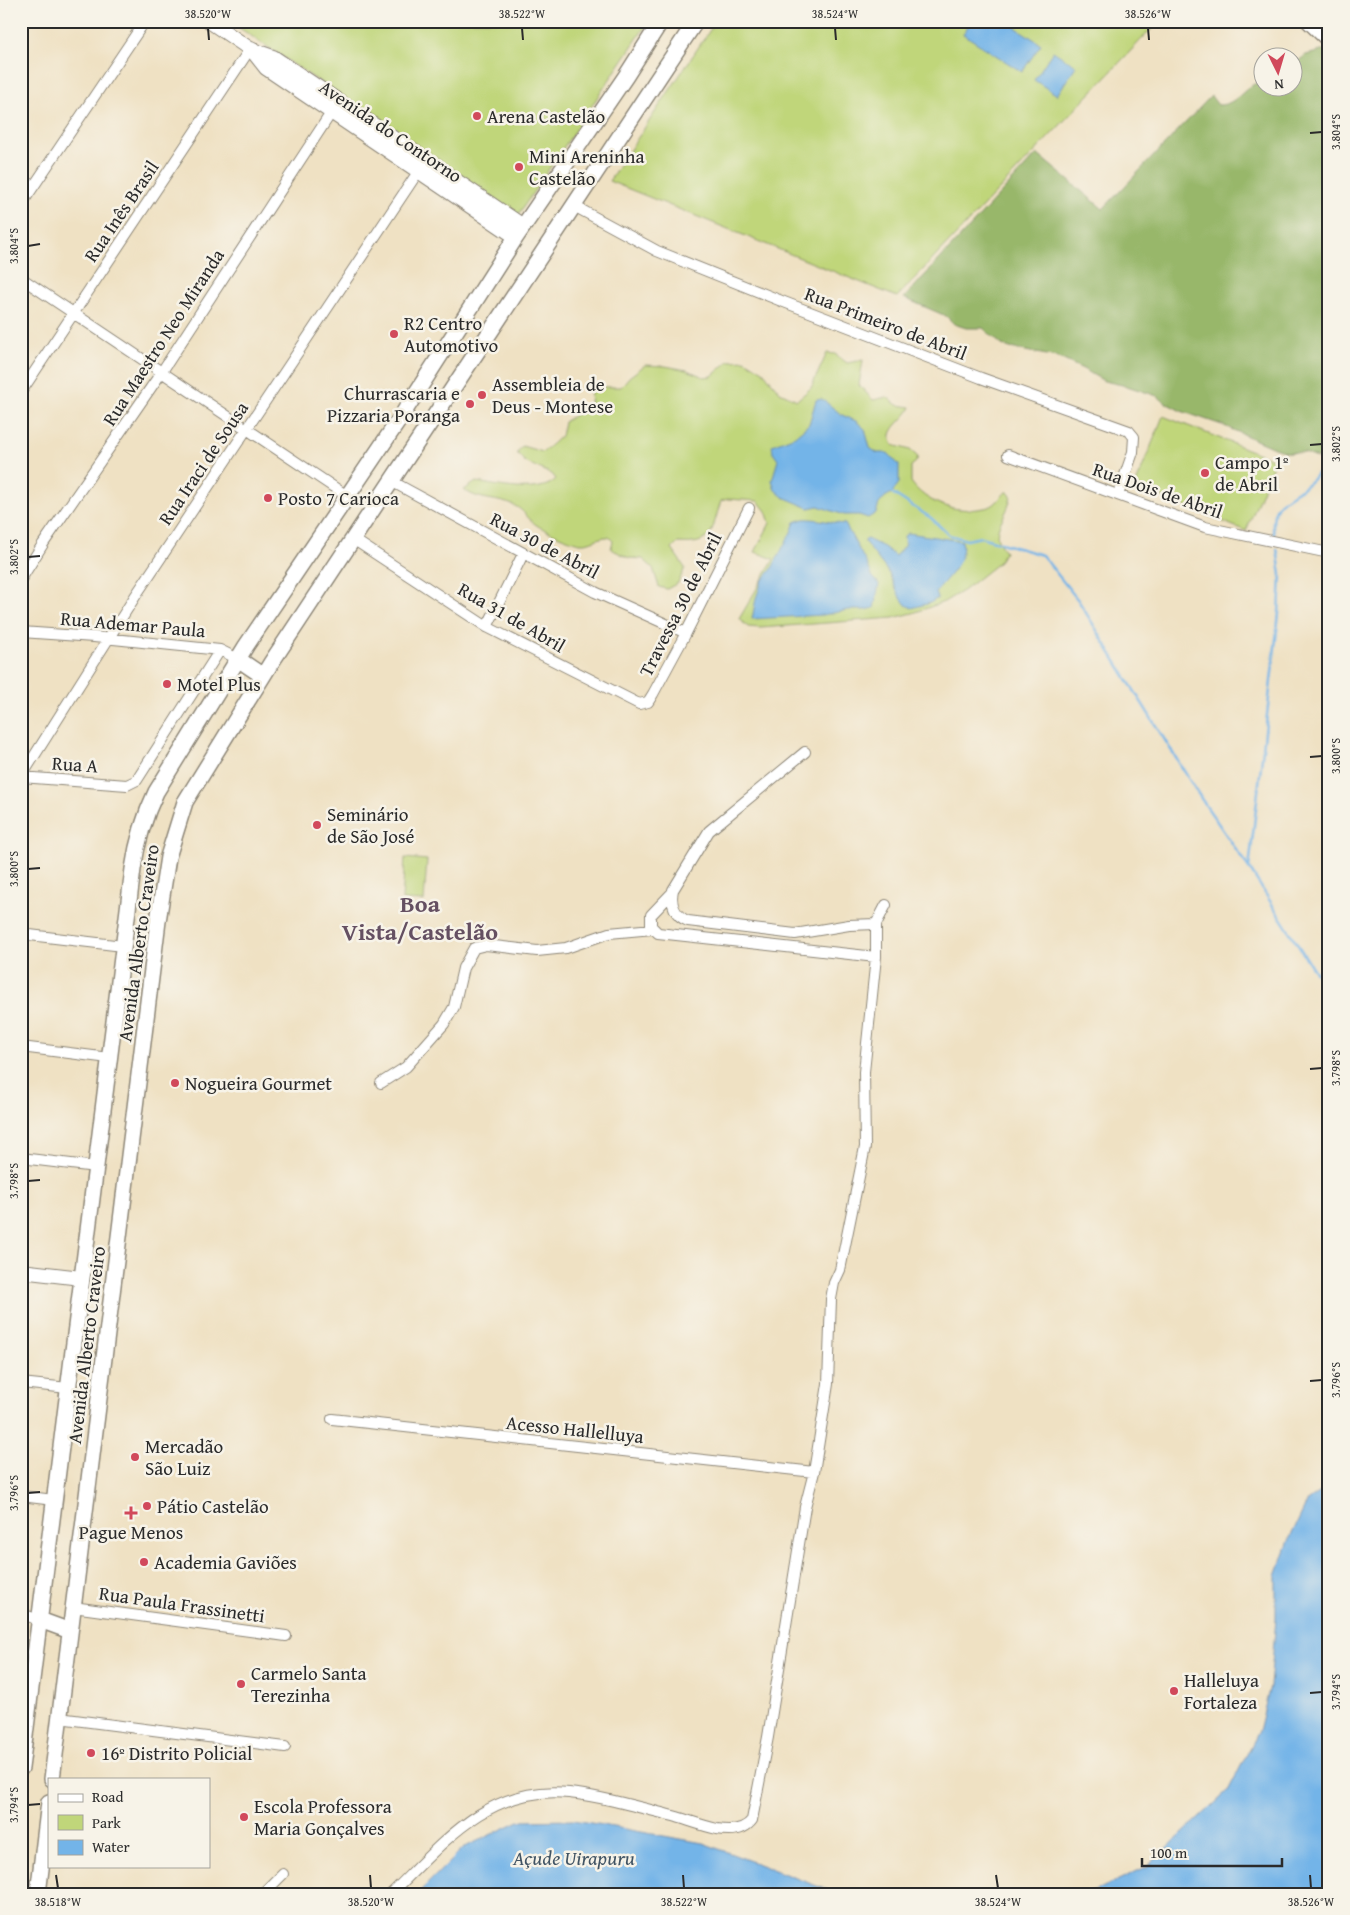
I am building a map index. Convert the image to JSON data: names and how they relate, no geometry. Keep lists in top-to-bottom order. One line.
{"streets":{"main road":["Avenida Alberto Craveiro"],"street":["Avenida do Contorno","Rua Inês Brasil","Rua Primeiro de Abril","Rua Maestro Neo Miranda","Rua Iraci de Sousa","Rua Dois de Abril","Rua 30 de Abril","Travessa 30 de Abril","Rua 31 de Abril","Rua Ademar Paula","Rua A","Acesso Hallelluya","Rua Paula Frassinetti"]},"crossings":[["Avenida do Contorno","Rua Inês Brasil"],["Avenida do Contorno","Rua Maestro Neo Miranda"],["Avenida do Contorno","Rua Iraci de Sousa"],["Avenida do Contorno","Avenida Alberto Craveiro"],["Rua Primeiro de Abril","Rua Dois de Abril"],["Rua Primeiro de Abril","Avenida Alberto Craveiro"],["Rua Iraci de Sousa","Rua Ademar Paula"],["Rua Iraci de Sousa","Rua A"],["Rua 30 de Abril","Travessa 30 de Abril"],["Rua 30 de Abril","Avenida Alberto Craveiro"],["Travessa 30 de Abril","Rua 31 de Abril"],["Rua 31 de Abril","Avenida Alberto Craveiro"],["Rua Ademar Paula","Rua A"],["Rua Ademar Paula","Avenida Alberto Craveiro"],["Avenida Alberto Craveiro","Rua Paula Frassinetti"]],"districts":["Boa Vista/Castelão"],"water":["Açude Uirapuru"],"places":{"other":["Arena Castelão","Mini Areninha Castelão","R2 Centro Automotivo","Assembleia de Deus - Montese","Churrascaria e Pizzaria Poranga","Campo 1º de Abril","Posto 7 Carioca","Motel Plus","Seminário de São José","Nogueira Gourmet","Mercadão São Luiz","Pátio Castelão","Academia Gaviões","Carmelo Santa Terezinha","Halleluya Fortaleza","16º Distrito Policial","Escola Professora Maria Gonçalves"],"health":["Pague Menos"]},"legend":["Road","Park","Water"],"scale_bar":"100 m","north":"bottom","coordinates":["38.520°W","38.522°W","38.524°W","38.526°W","3.804°S","3.802°S","3.800°S","3.798°S","3.796°S","3.794°S","38.518°W"]}
